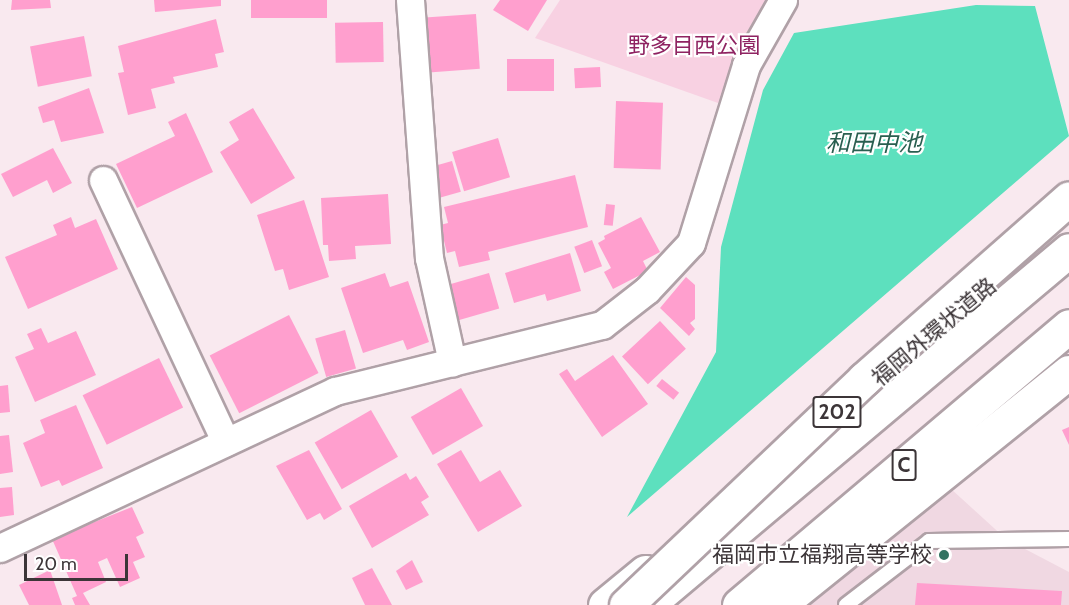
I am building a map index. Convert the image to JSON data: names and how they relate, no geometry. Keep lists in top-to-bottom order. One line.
{"streets":{"highway":["福岡外環状道路","202","C"]},"water":["和田中池"],"parks":["野多目西公園"],"places":["福岡市立福翔高等学校"],"scale_bar":"20 m"}
